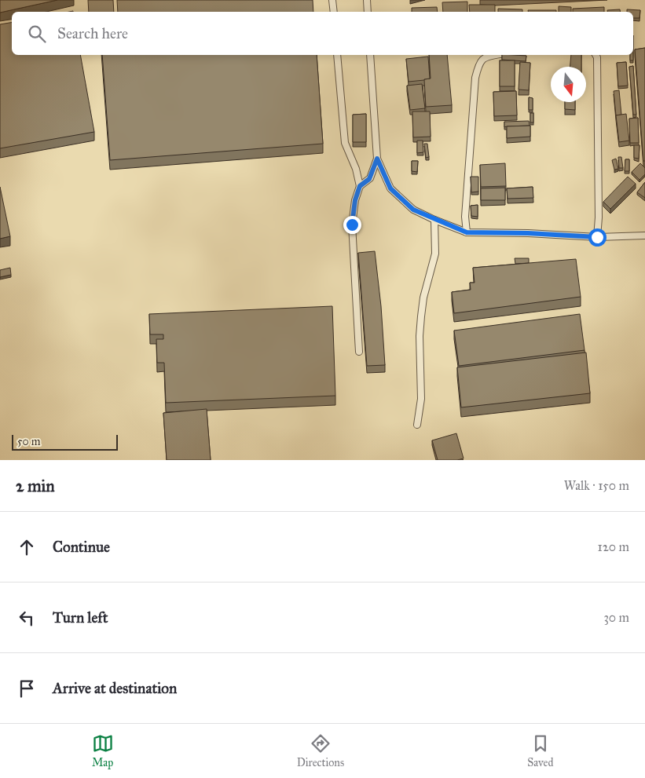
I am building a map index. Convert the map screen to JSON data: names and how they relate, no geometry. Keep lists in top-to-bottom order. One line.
{"scale_bar":"50 m","north":"bottom","page":{"search":"Search here","scale":"50 m","heading":["2 min","Walk · 150 m"],"list":[["Continue","120 m"],["Turn left","30 m"],"Arrive at destination"],"nav":["Map","Directions","Saved"]}}
